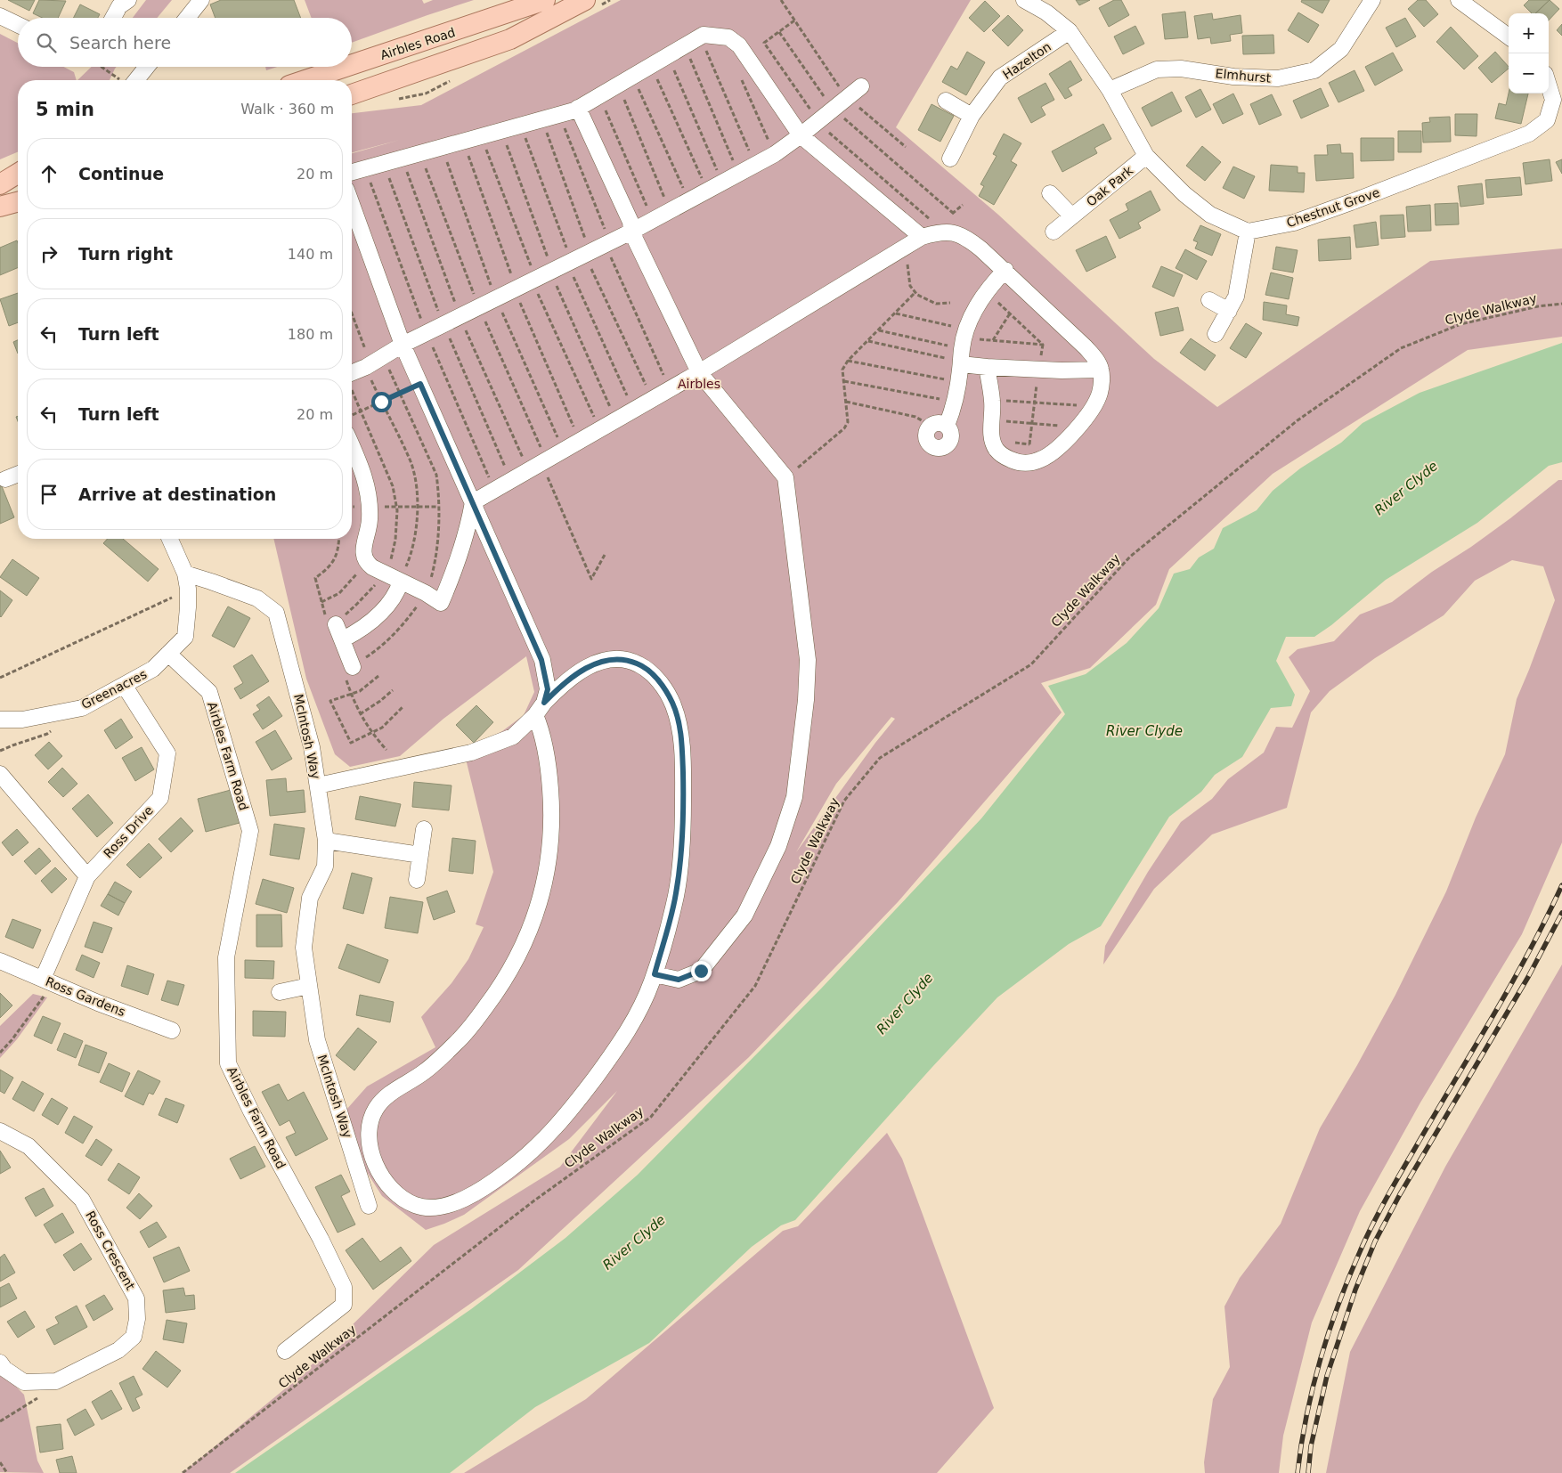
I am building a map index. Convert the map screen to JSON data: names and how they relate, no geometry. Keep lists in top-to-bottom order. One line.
{"streets":{"main road":["Airbles Road"],"street":["Hazelton","Elmhurst","Oak Park","Chestnut Grove","Greenacres","McIntosh Way","Airbles Farm Road","Ross Drive","Ross Gardens","Ross Crescent"],"path":["Clyde Walkway"]},"crossings":[["Greenacres","McIntosh Way"],["Greenacres","Airbles Farm Road"],["Greenacres","Ross Drive"],["Ross Drive","Ross Gardens"]],"water":["River Clyde"],"parks":["Airbles"],"page":{"map_buttons":["+","−"],"search":"Search here","heading":["5 min","Walk · 360 m"],"list":[["Continue","20 m"],["Turn right","140 m"],["Turn left","180 m"],["Turn left","20 m"],"Arrive at destination"]}}
